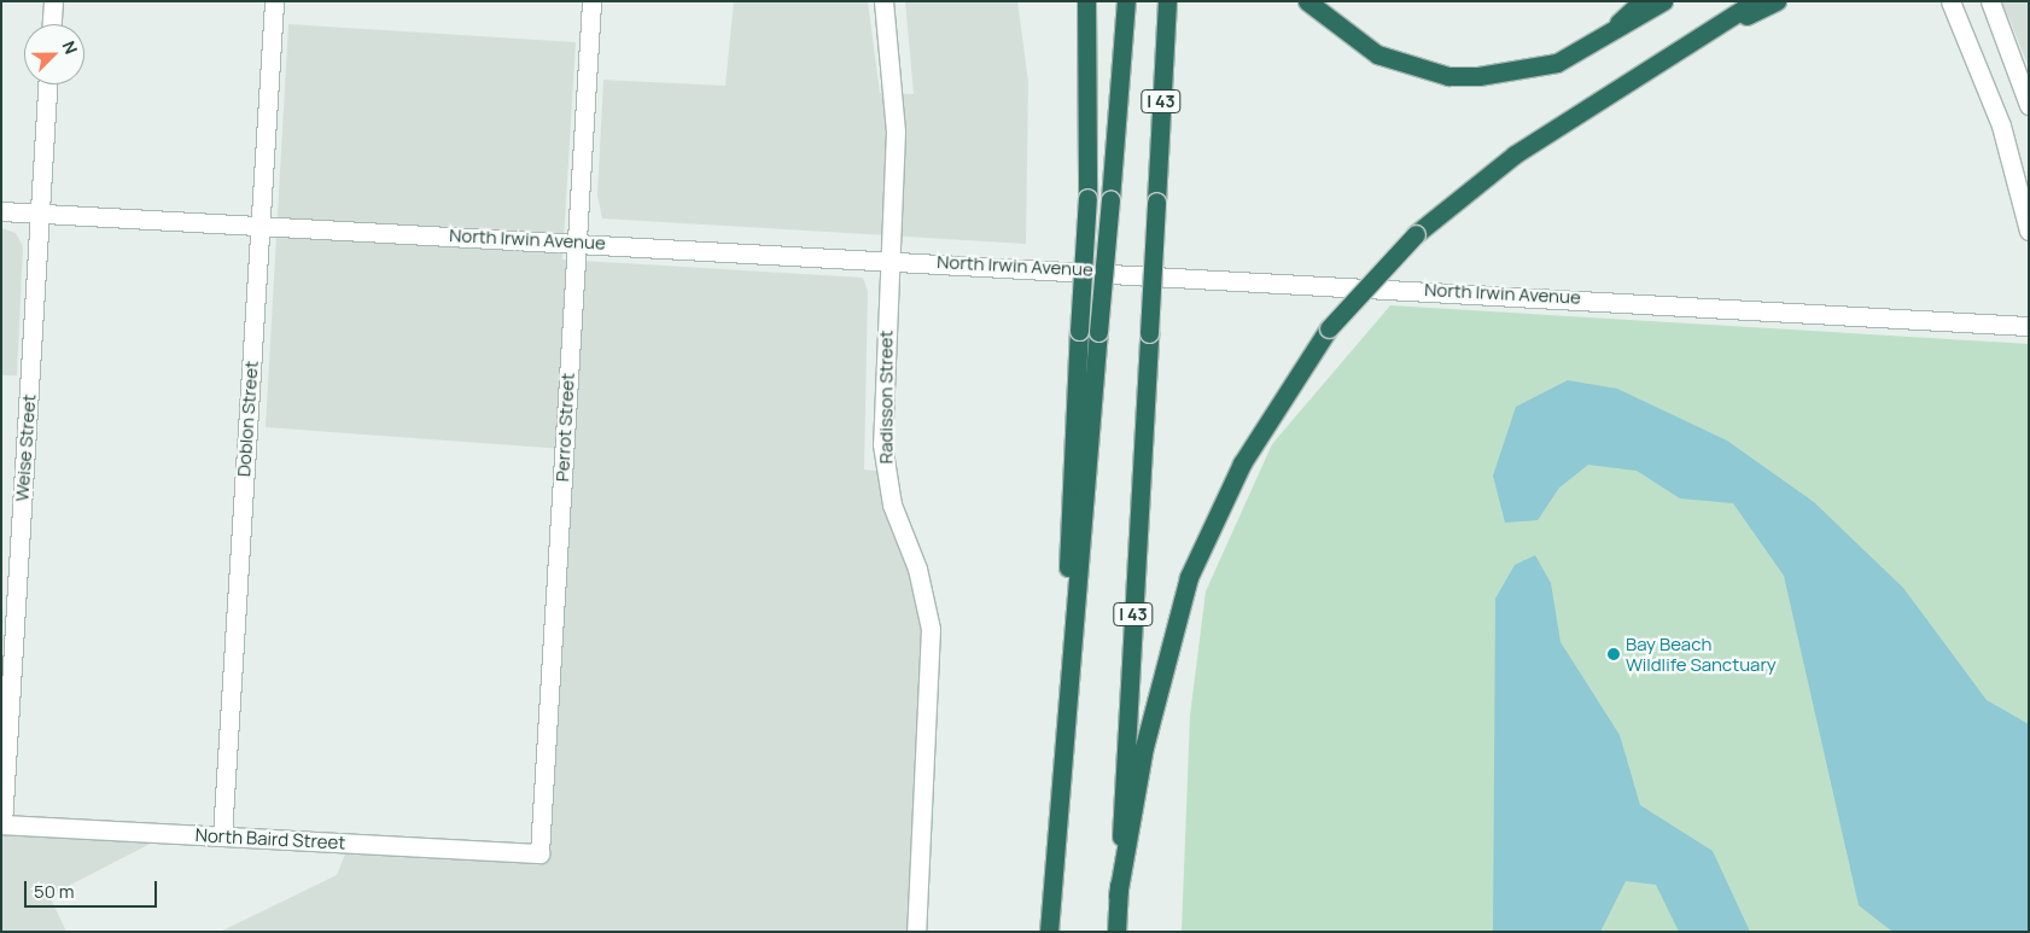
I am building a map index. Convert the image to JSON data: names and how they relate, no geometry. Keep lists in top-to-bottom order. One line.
{"streets":{"highway":["I 43"],"street":["North Irwin Avenue","Radisson Street","Doblon Street","Perrot Street","Weise Street","North Baird Street"]},"crossings":[["North Irwin Avenue","Radisson Street"],["North Irwin Avenue","Doblon Street"],["North Irwin Avenue","Perrot Street"],["North Irwin Avenue","Weise Street"],["Doblon Street","North Baird Street"],["Perrot Street","North Baird Street"],["Weise Street","North Baird Street"]],"places":["Bay Beach Wildlife Sanctuary"],"scale_bar":"50 m","north":"top right"}
